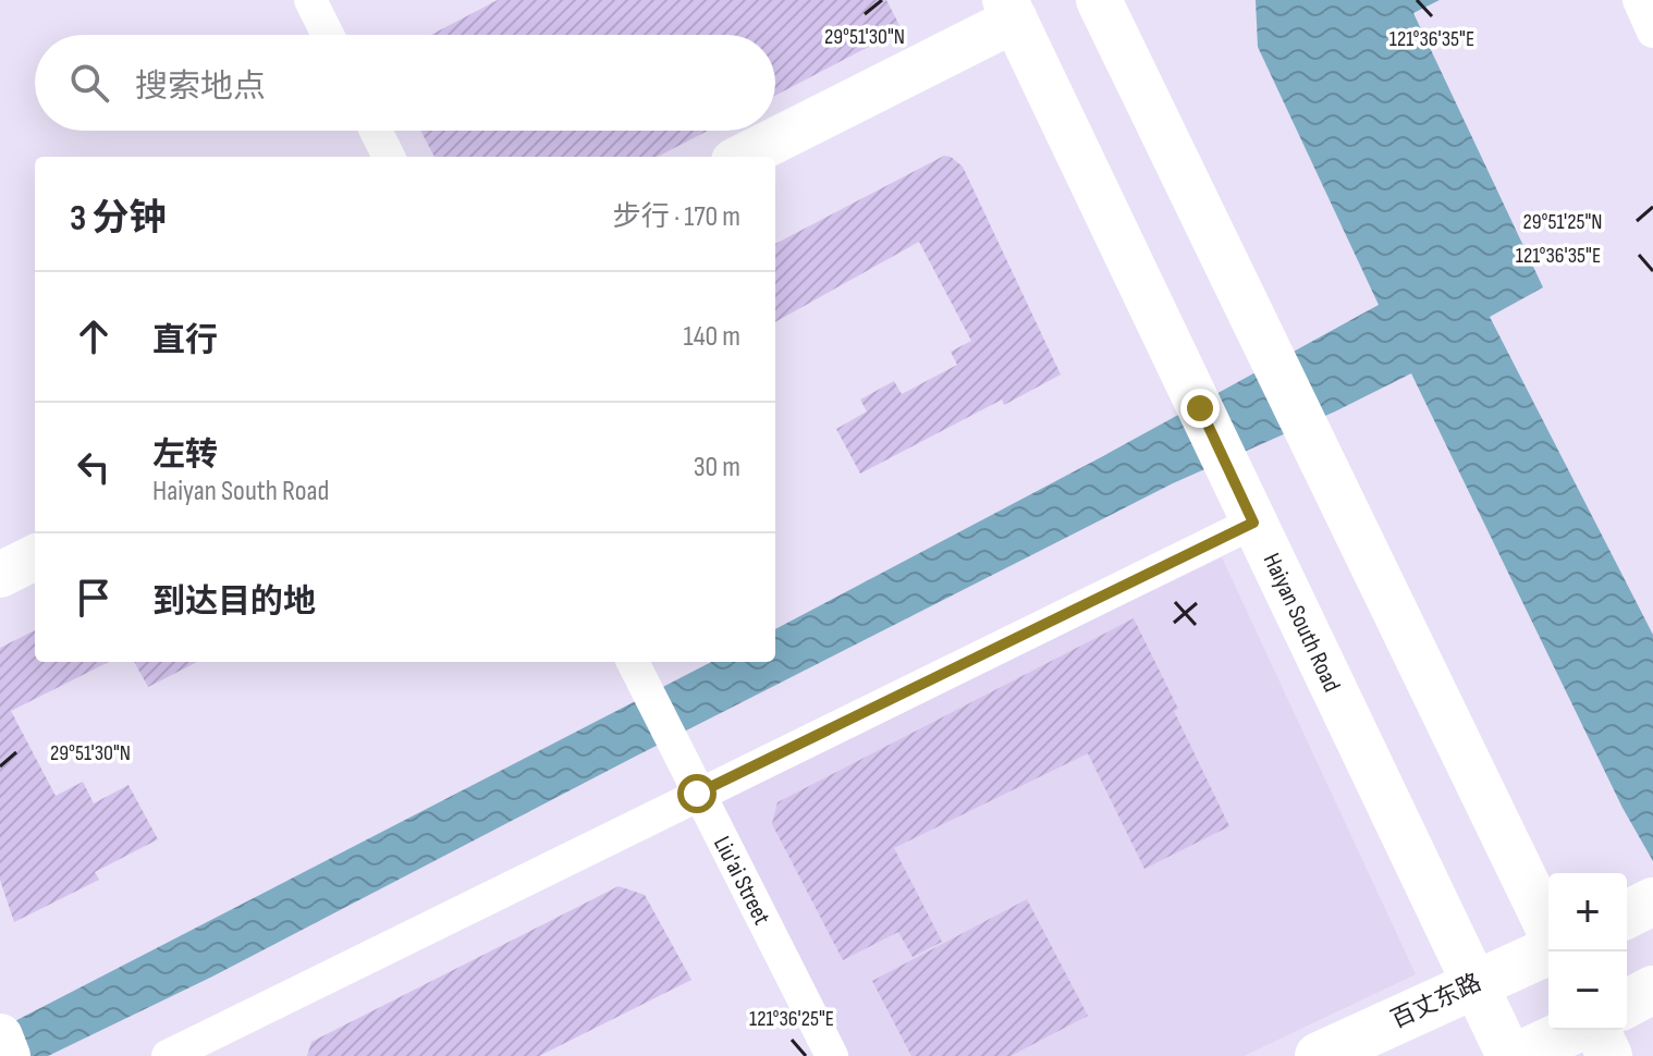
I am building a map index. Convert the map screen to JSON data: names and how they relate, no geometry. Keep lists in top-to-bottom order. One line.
{"streets":{"main road":["Haiyan South Road","百丈东路"],"street":["Liu'ai Street"]},"crossings":[["Haiyan South Road","百丈东路"]],"page":{"search":"搜索地点","heading":["3 分钟","步行 · 170 m"],"list":[["直行","140 m"],["左转","Haiyan South Road","30 m"],"到达目的地"],"map_buttons":["+","−"]},"coordinates":["29°51'30\"N","121°36'35\"E","29°51'25\"N","121°36'25\"E"]}
